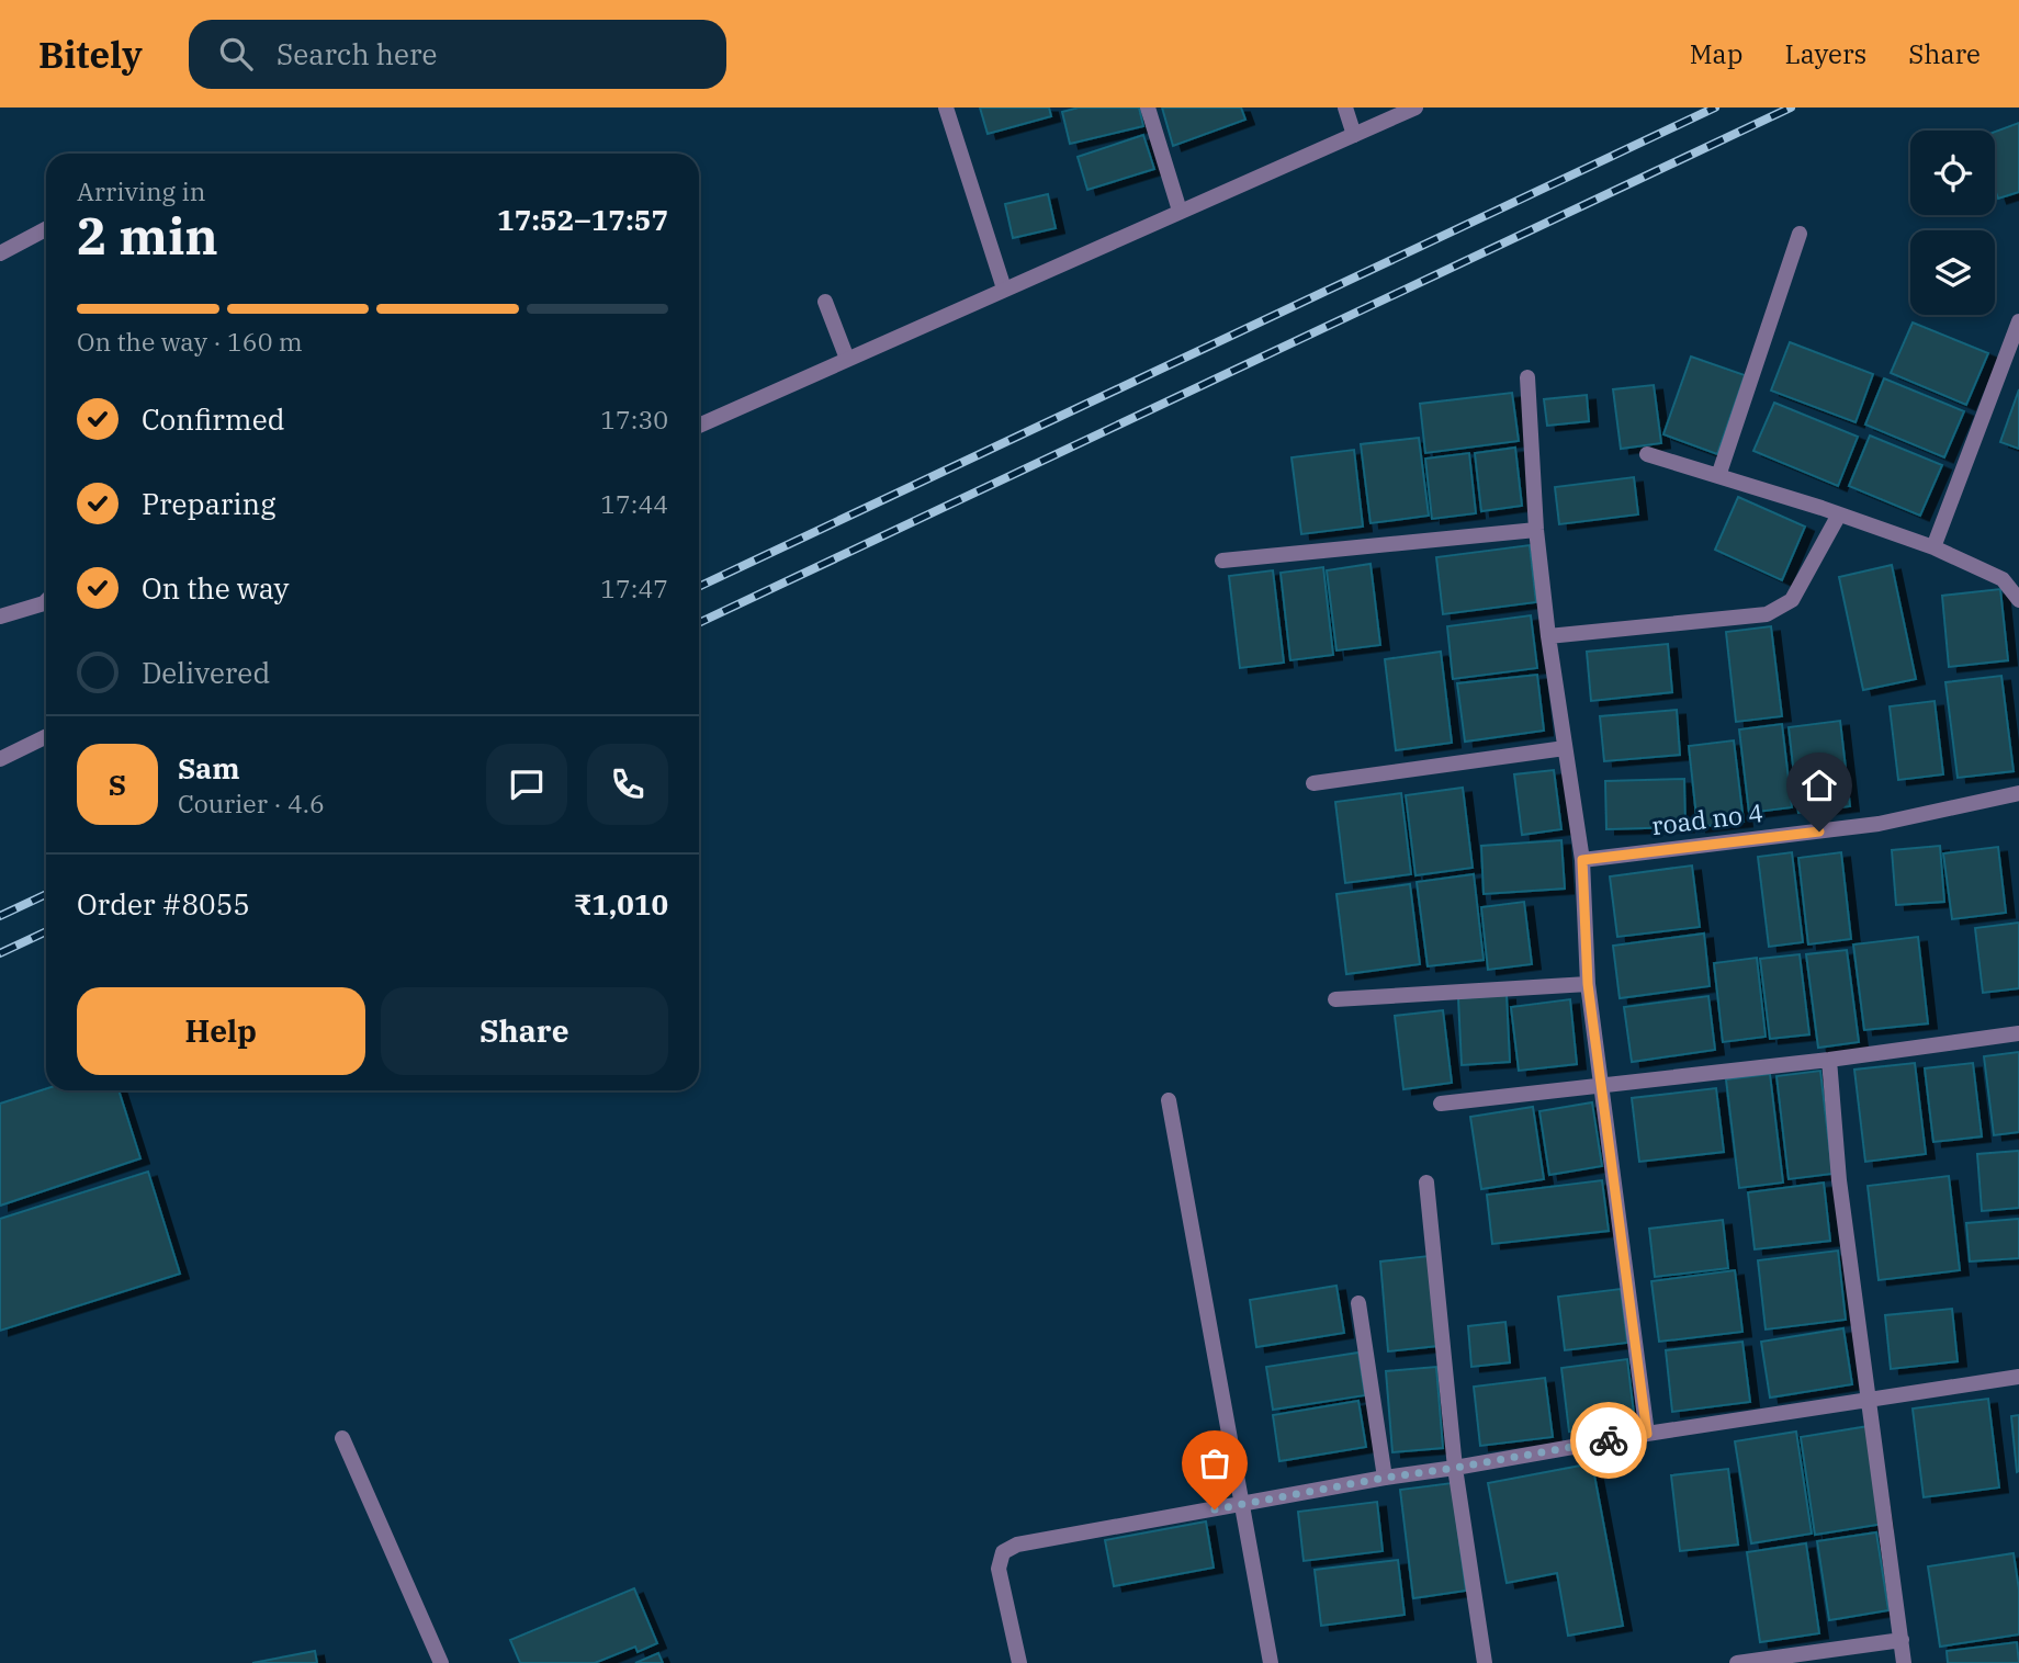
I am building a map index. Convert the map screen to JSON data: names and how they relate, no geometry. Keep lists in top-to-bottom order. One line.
{"streets":{"street":["road no 4"]},"page":{"header":"Bitely","search":"Search here","nav":["Map","Layers","Share"],"heading":["2 min","Arriving in","17:52–17:57"],"panel":["Sam","Courier · 4.6","Order #8055","₹1,010"],"bar":"On the way · 160 m","list":[["Confirmed","17:30"],["Preparing","17:44"],["On the way","17:47"],"Delivered"],"round":"S","buttons":["Help","Share"]}}
